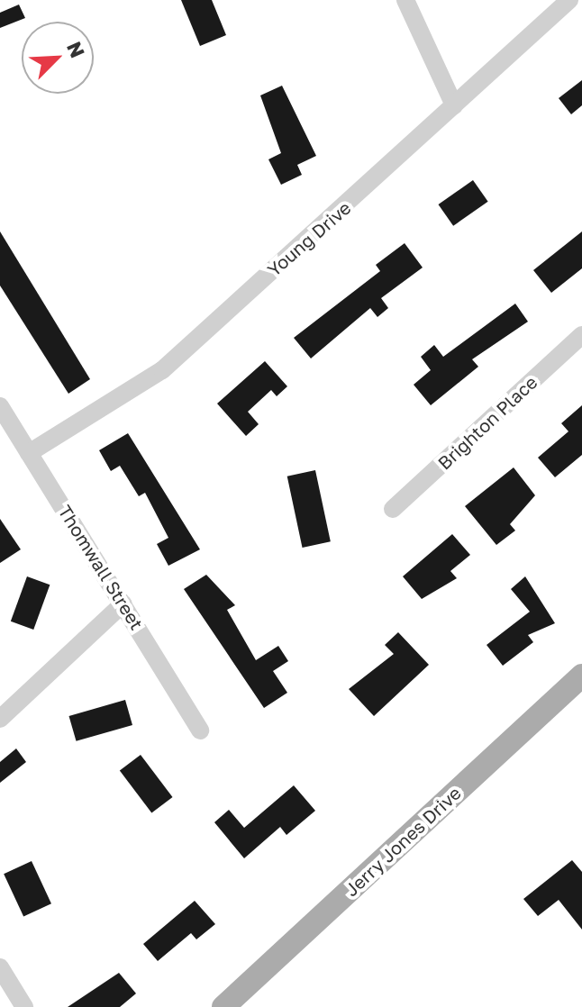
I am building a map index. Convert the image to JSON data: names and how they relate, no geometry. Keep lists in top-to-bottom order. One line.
{"streets":{"main road":["Jerry Jones Drive"],"street":["Young Drive","Brighton Place","Thomwall Street"]},"crossings":[["Young Drive","Thomwall Street"]],"north":"top right"}
